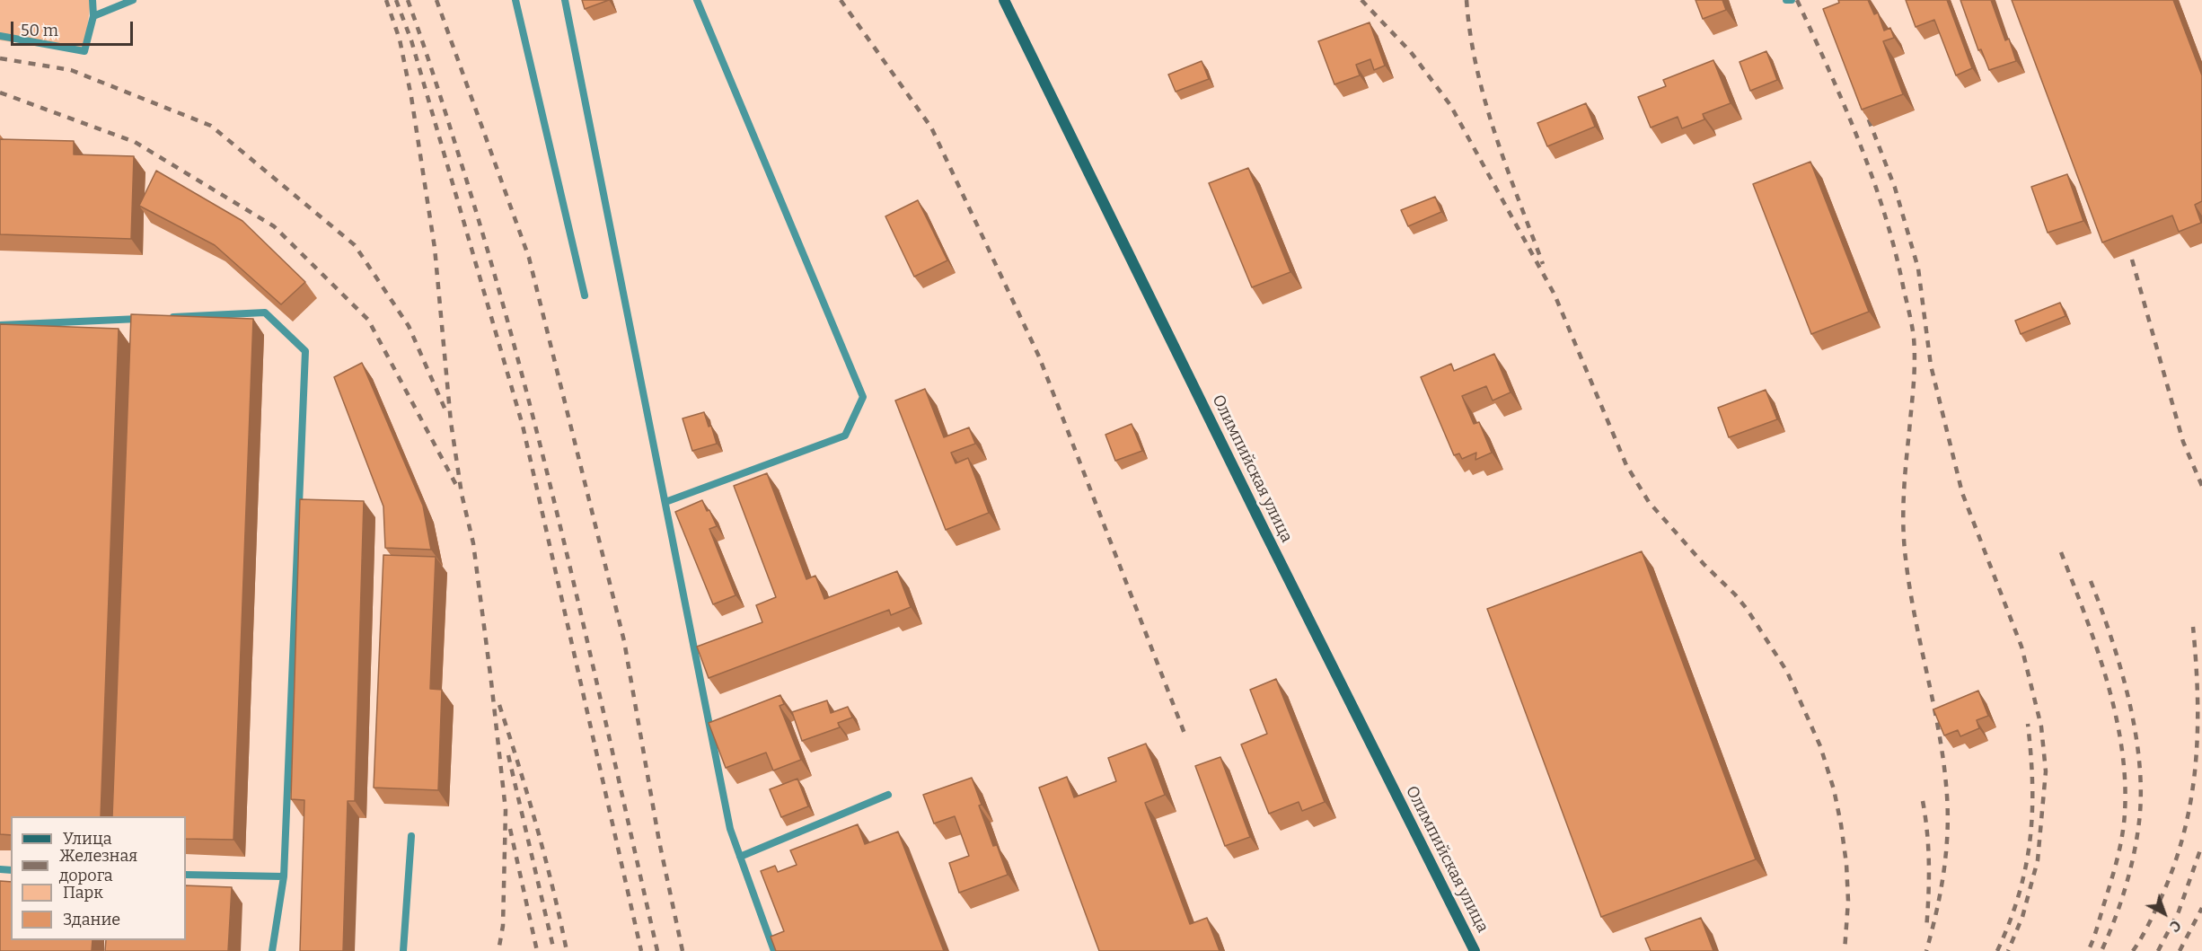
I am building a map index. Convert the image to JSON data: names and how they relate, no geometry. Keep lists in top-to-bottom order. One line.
{"streets":{"street":["Олимпийская улица"]},"legend":["Улица","Железная дорога","Парк","Здание"],"scale_bar":"50 m","north":"bottom right"}
